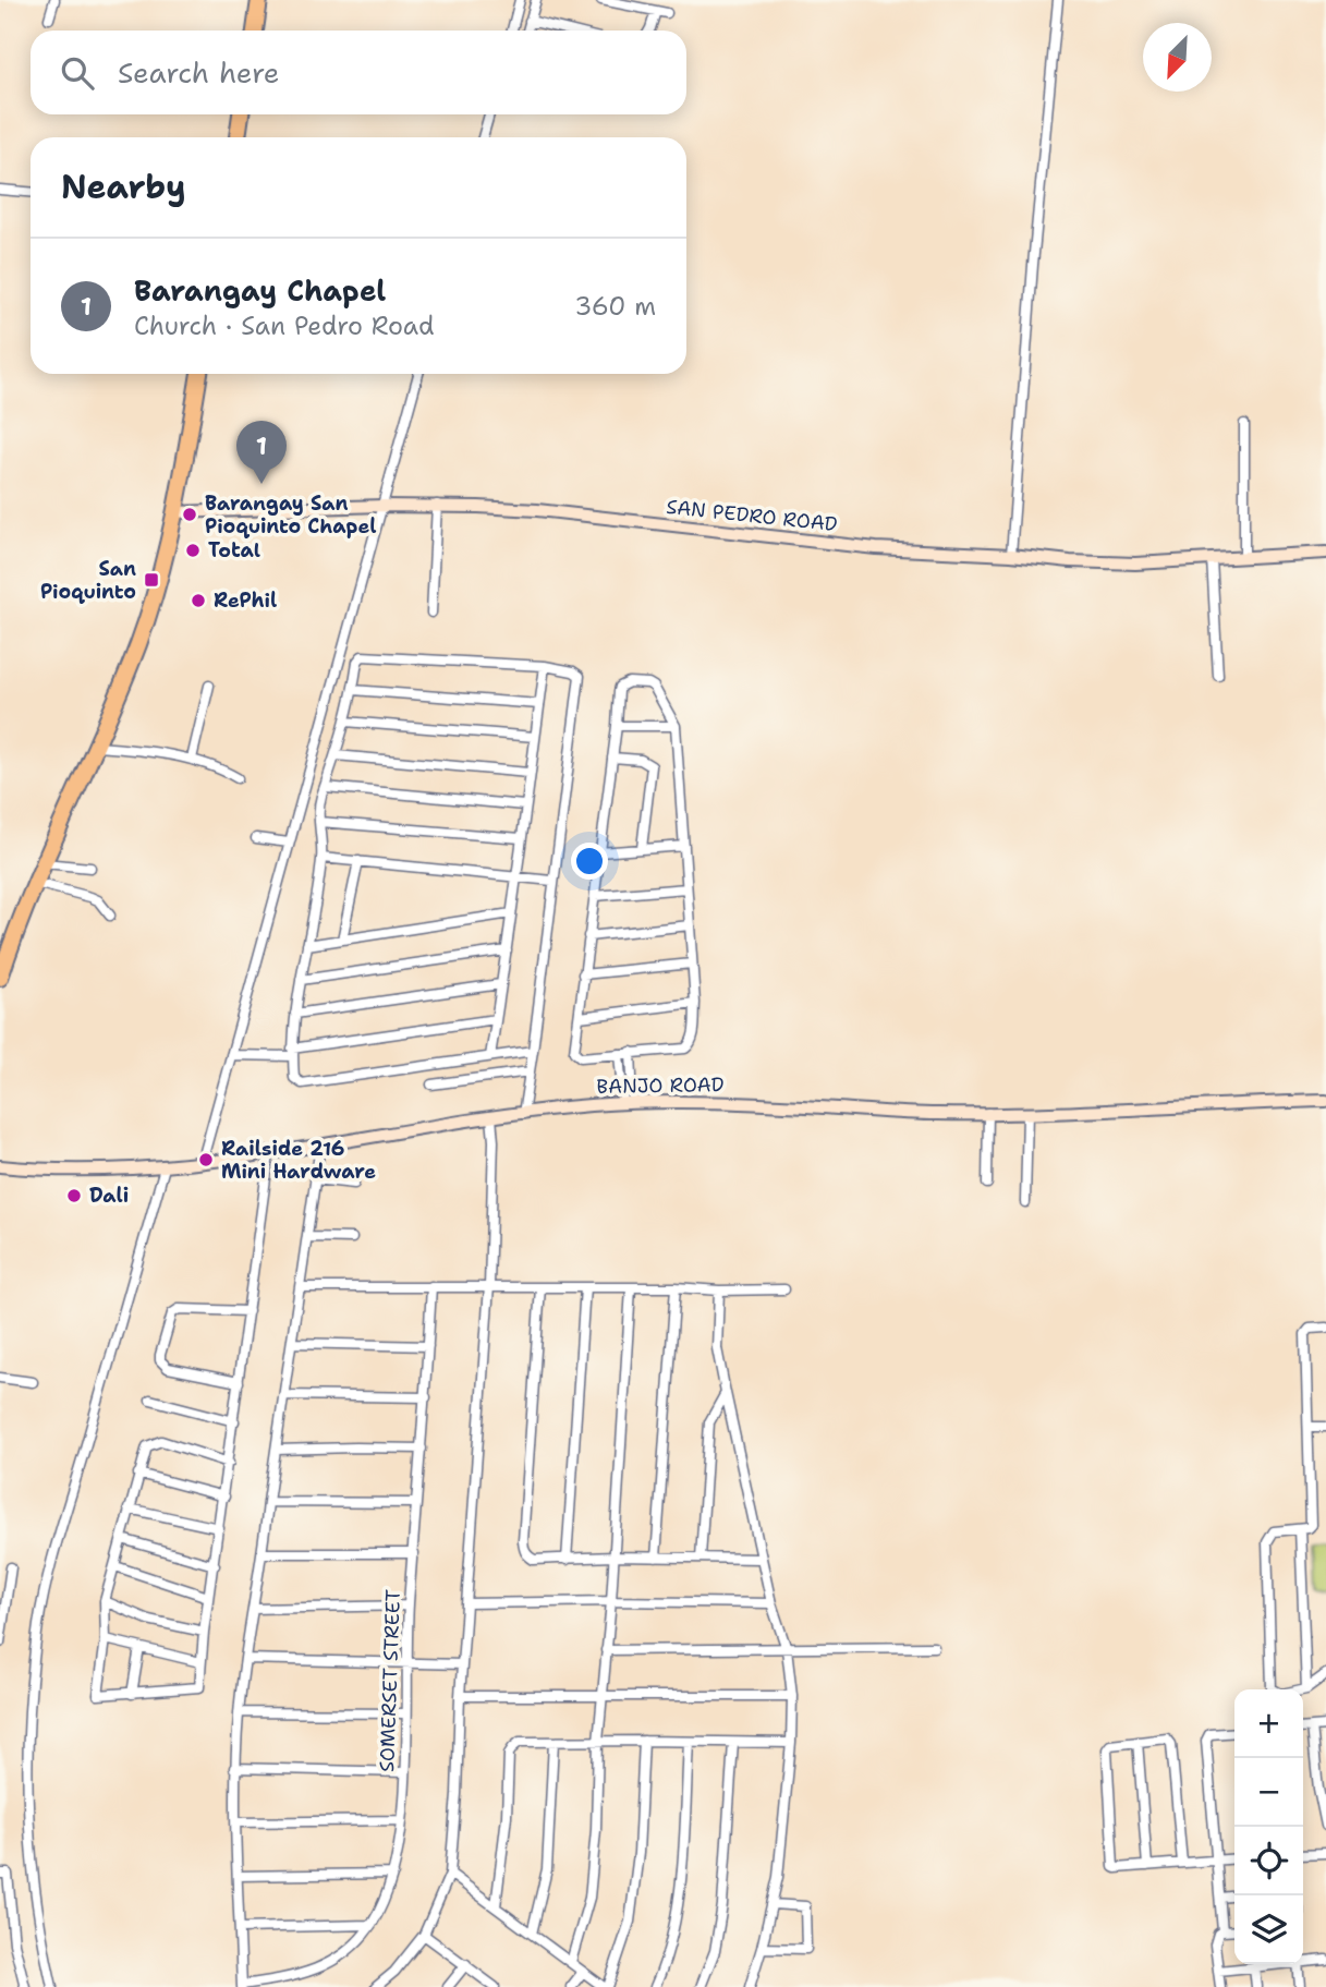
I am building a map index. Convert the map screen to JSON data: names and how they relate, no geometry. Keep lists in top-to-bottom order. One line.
{"streets":{"street":["SAN PEDRO ROAD","BANJO ROAD","SOMERSET STREET"]},"places":{"other":["Barangay San Pioquinto Chapel","Total","RePhil","Railside 216 Mini Hardware","Dali"],"transit":["San Pioquinto"]},"north":"bottom left","page":{"search":"Search here","heading":"Nearby","list":[{"mark":"1","name":"Barangay Chapel","note":"Church · San Pedro Road","value":"360 m"}],"pins":"1","map_buttons":["+","−"]}}
